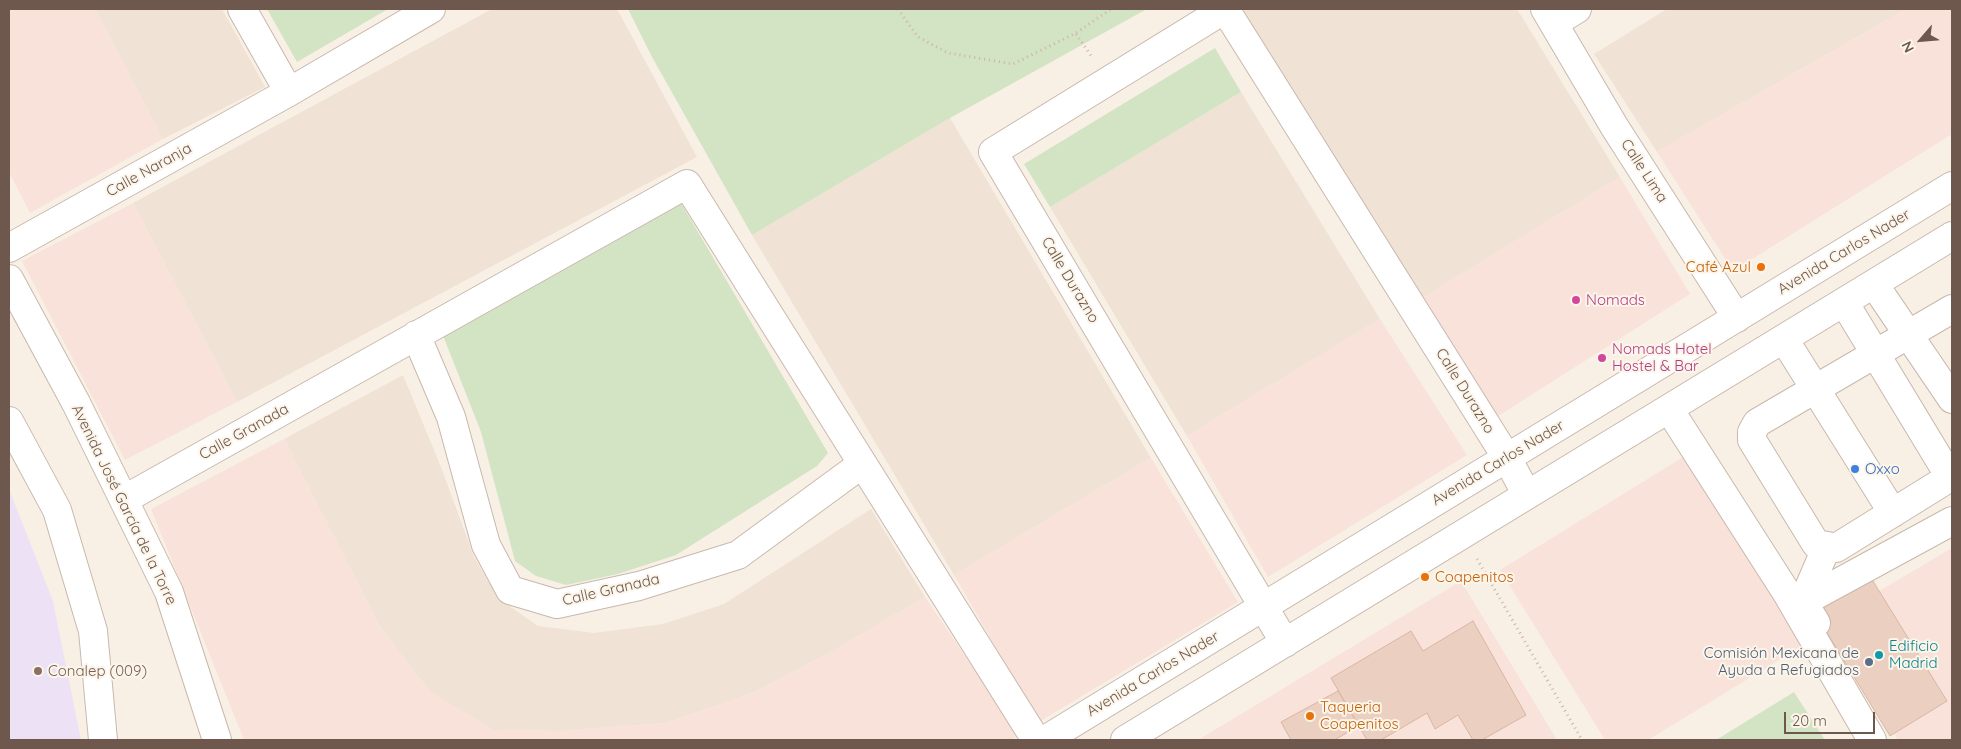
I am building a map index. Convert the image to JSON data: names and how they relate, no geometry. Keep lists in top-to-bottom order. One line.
{"streets":{"street":["Calle Naranja","Calle Lima","Avenida Carlos Nader","Calle Durazno","Calle Granada","Avenida José García de la Torre"]},"crossings":[["Calle Lima","Avenida Carlos Nader"],["Avenida Carlos Nader","Calle Durazno"],["Calle Granada","Avenida José García de la Torre"]],"places":["Café Azul","Nomads","Nomads Hotel Hostel & Bar","Oxxo","Coapenitos","Edificio Madrid","Comisión Mexicana de Ayuda a Refugiados","Conalep (009)","Taqueria Coapenitos"],"scale_bar":"20 m","north":"bottom left"}
